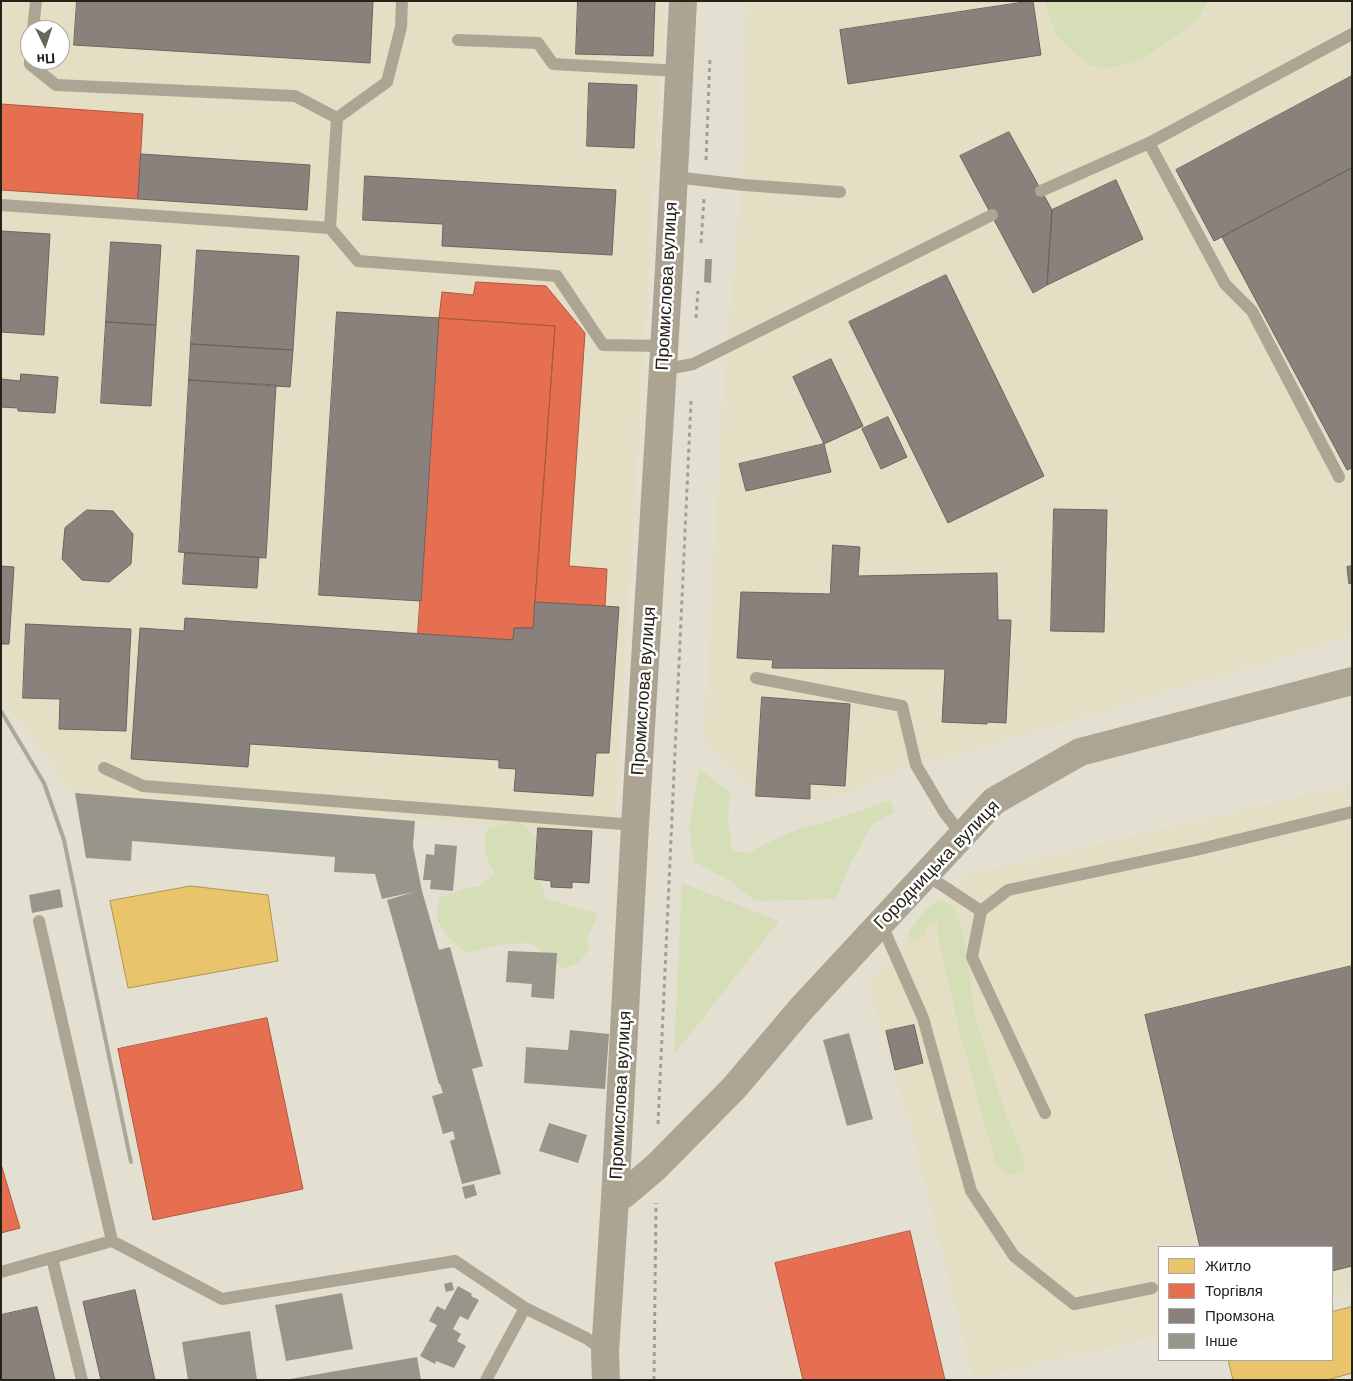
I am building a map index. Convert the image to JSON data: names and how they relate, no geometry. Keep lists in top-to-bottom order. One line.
{"streets":{"main road":["Промислова вулиця"],"street":["Городницька вулиця"]},"crossings":[["Промислова вулиця","Городницька вулиця"]],"legend":["Житло","Торгівля","Промзона","Інше"],"north":"bottom"}
